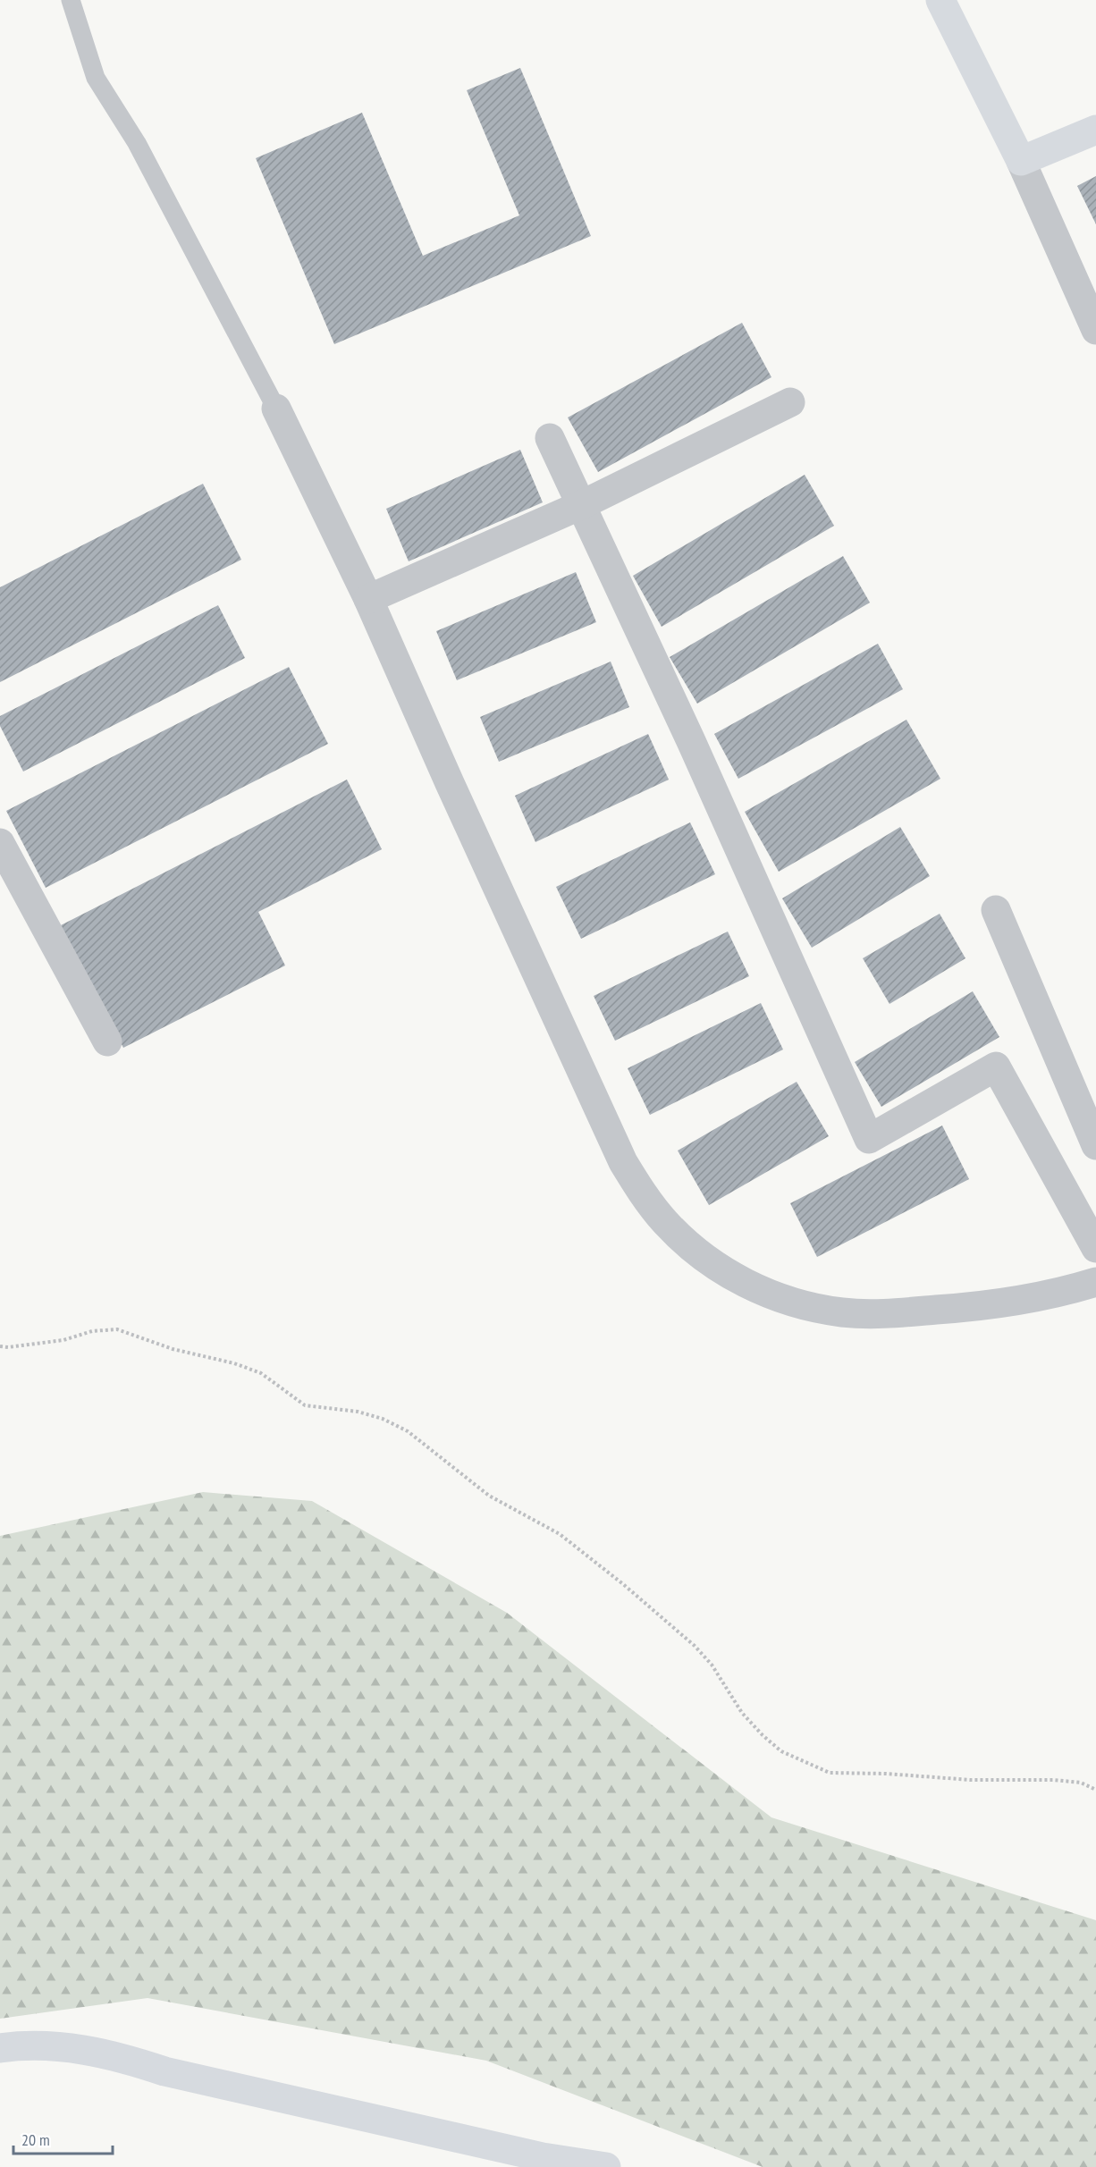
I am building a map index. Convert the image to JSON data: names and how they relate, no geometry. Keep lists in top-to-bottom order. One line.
{"scale_bar":"20 m"}
